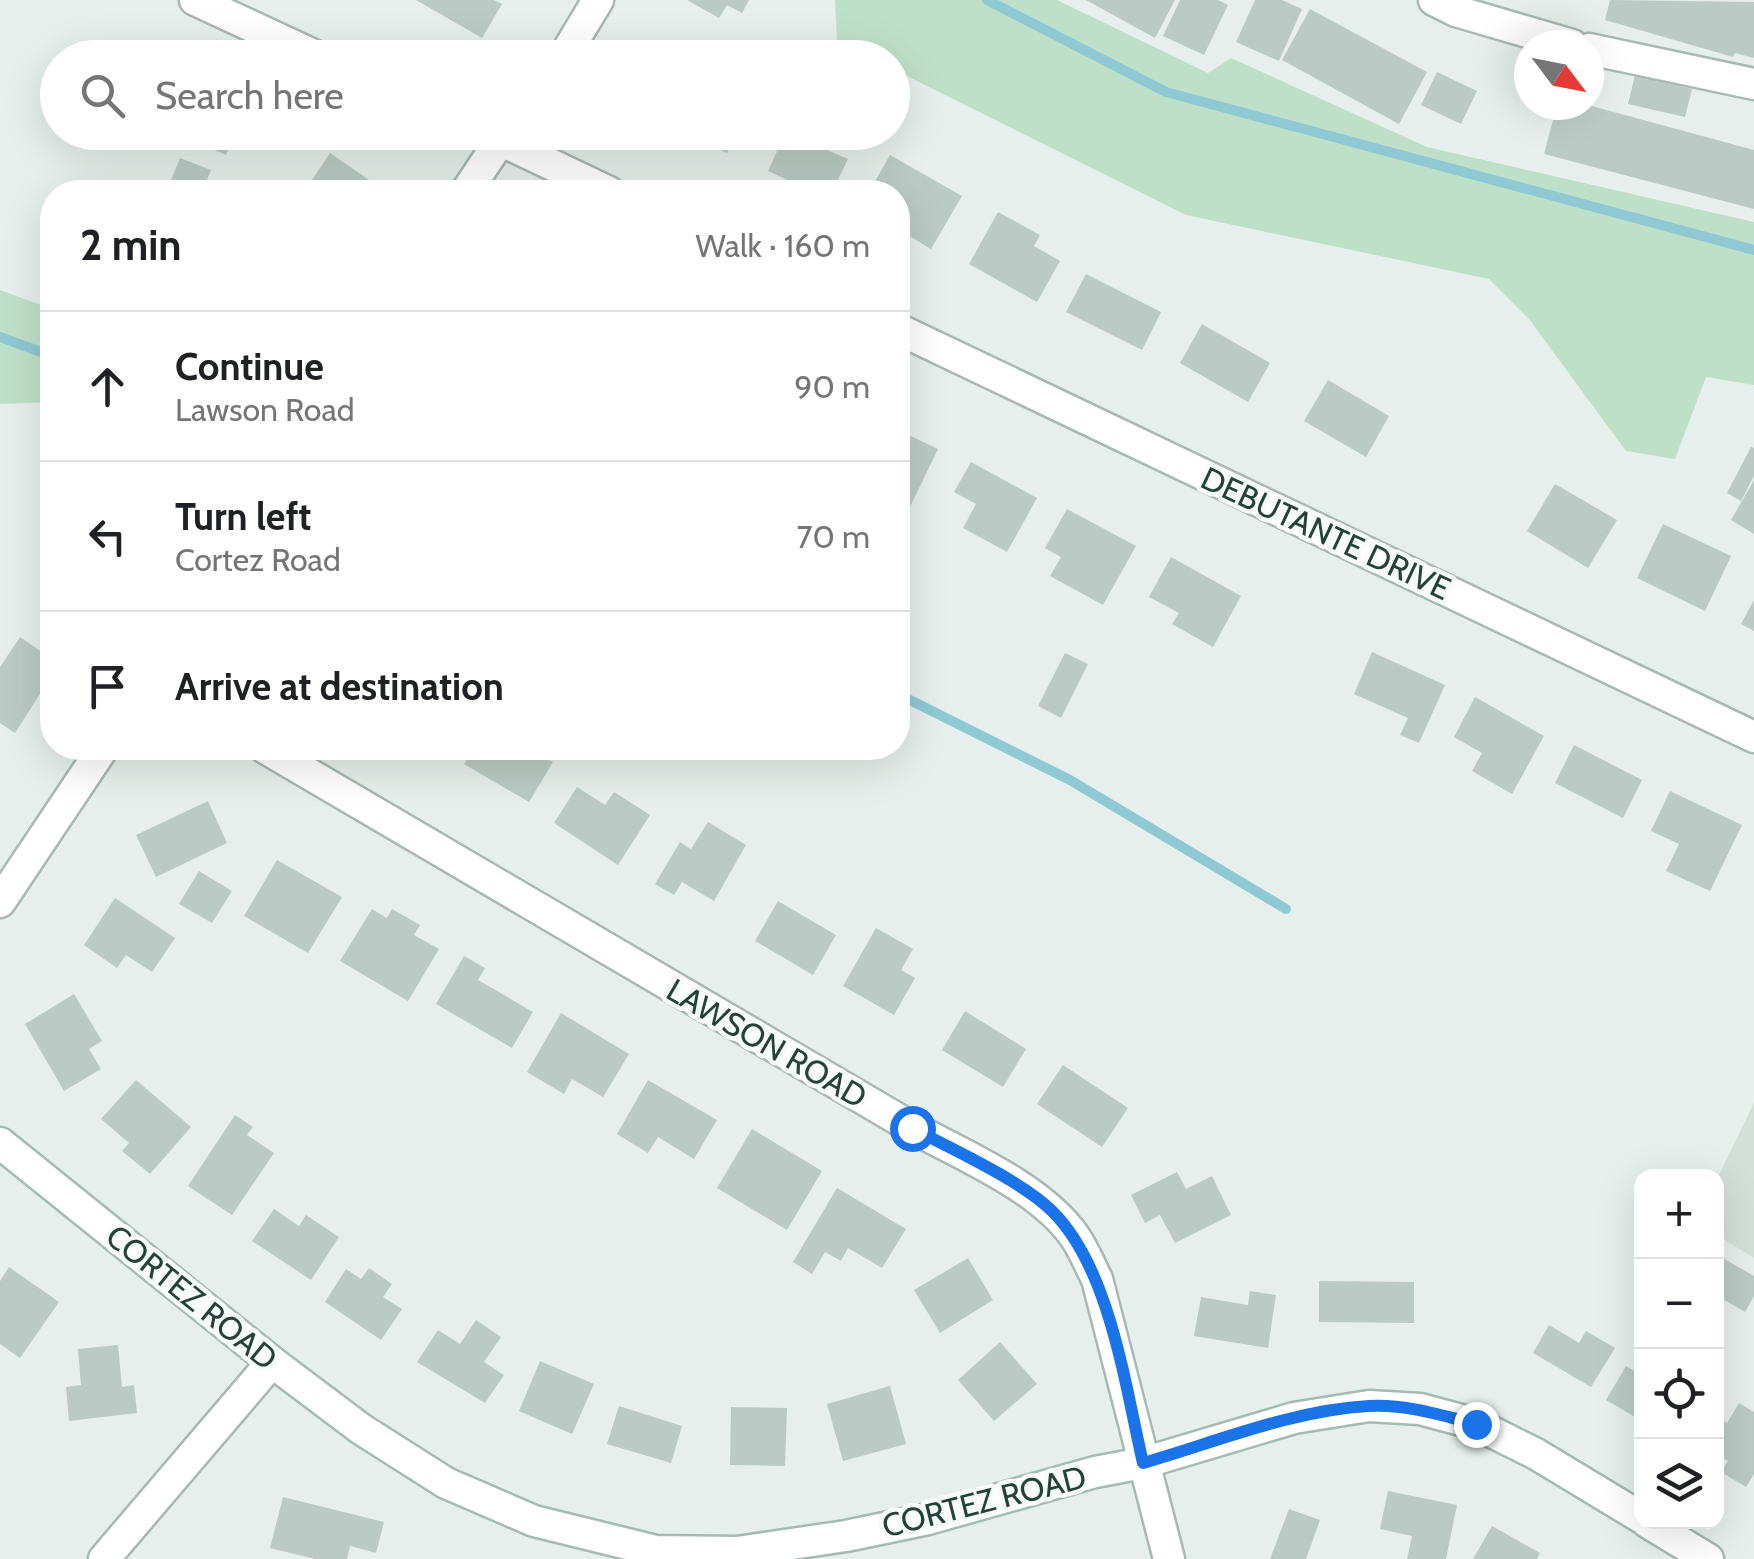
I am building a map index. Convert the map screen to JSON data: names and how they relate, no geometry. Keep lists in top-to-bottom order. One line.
{"streets":{"street":["DEBUTANTE DRIVE","LAWSON ROAD","CORTEZ ROAD"]},"crossings":[["LAWSON ROAD","CORTEZ ROAD"]],"north":"bottom right","page":{"search":"Search here","heading":["2 min","Walk · 160 m"],"list":[["Continue","Lawson Road","90 m"],["Turn left","Cortez Road","70 m"],"Arrive at destination"],"map_buttons":["+","−"]}}
